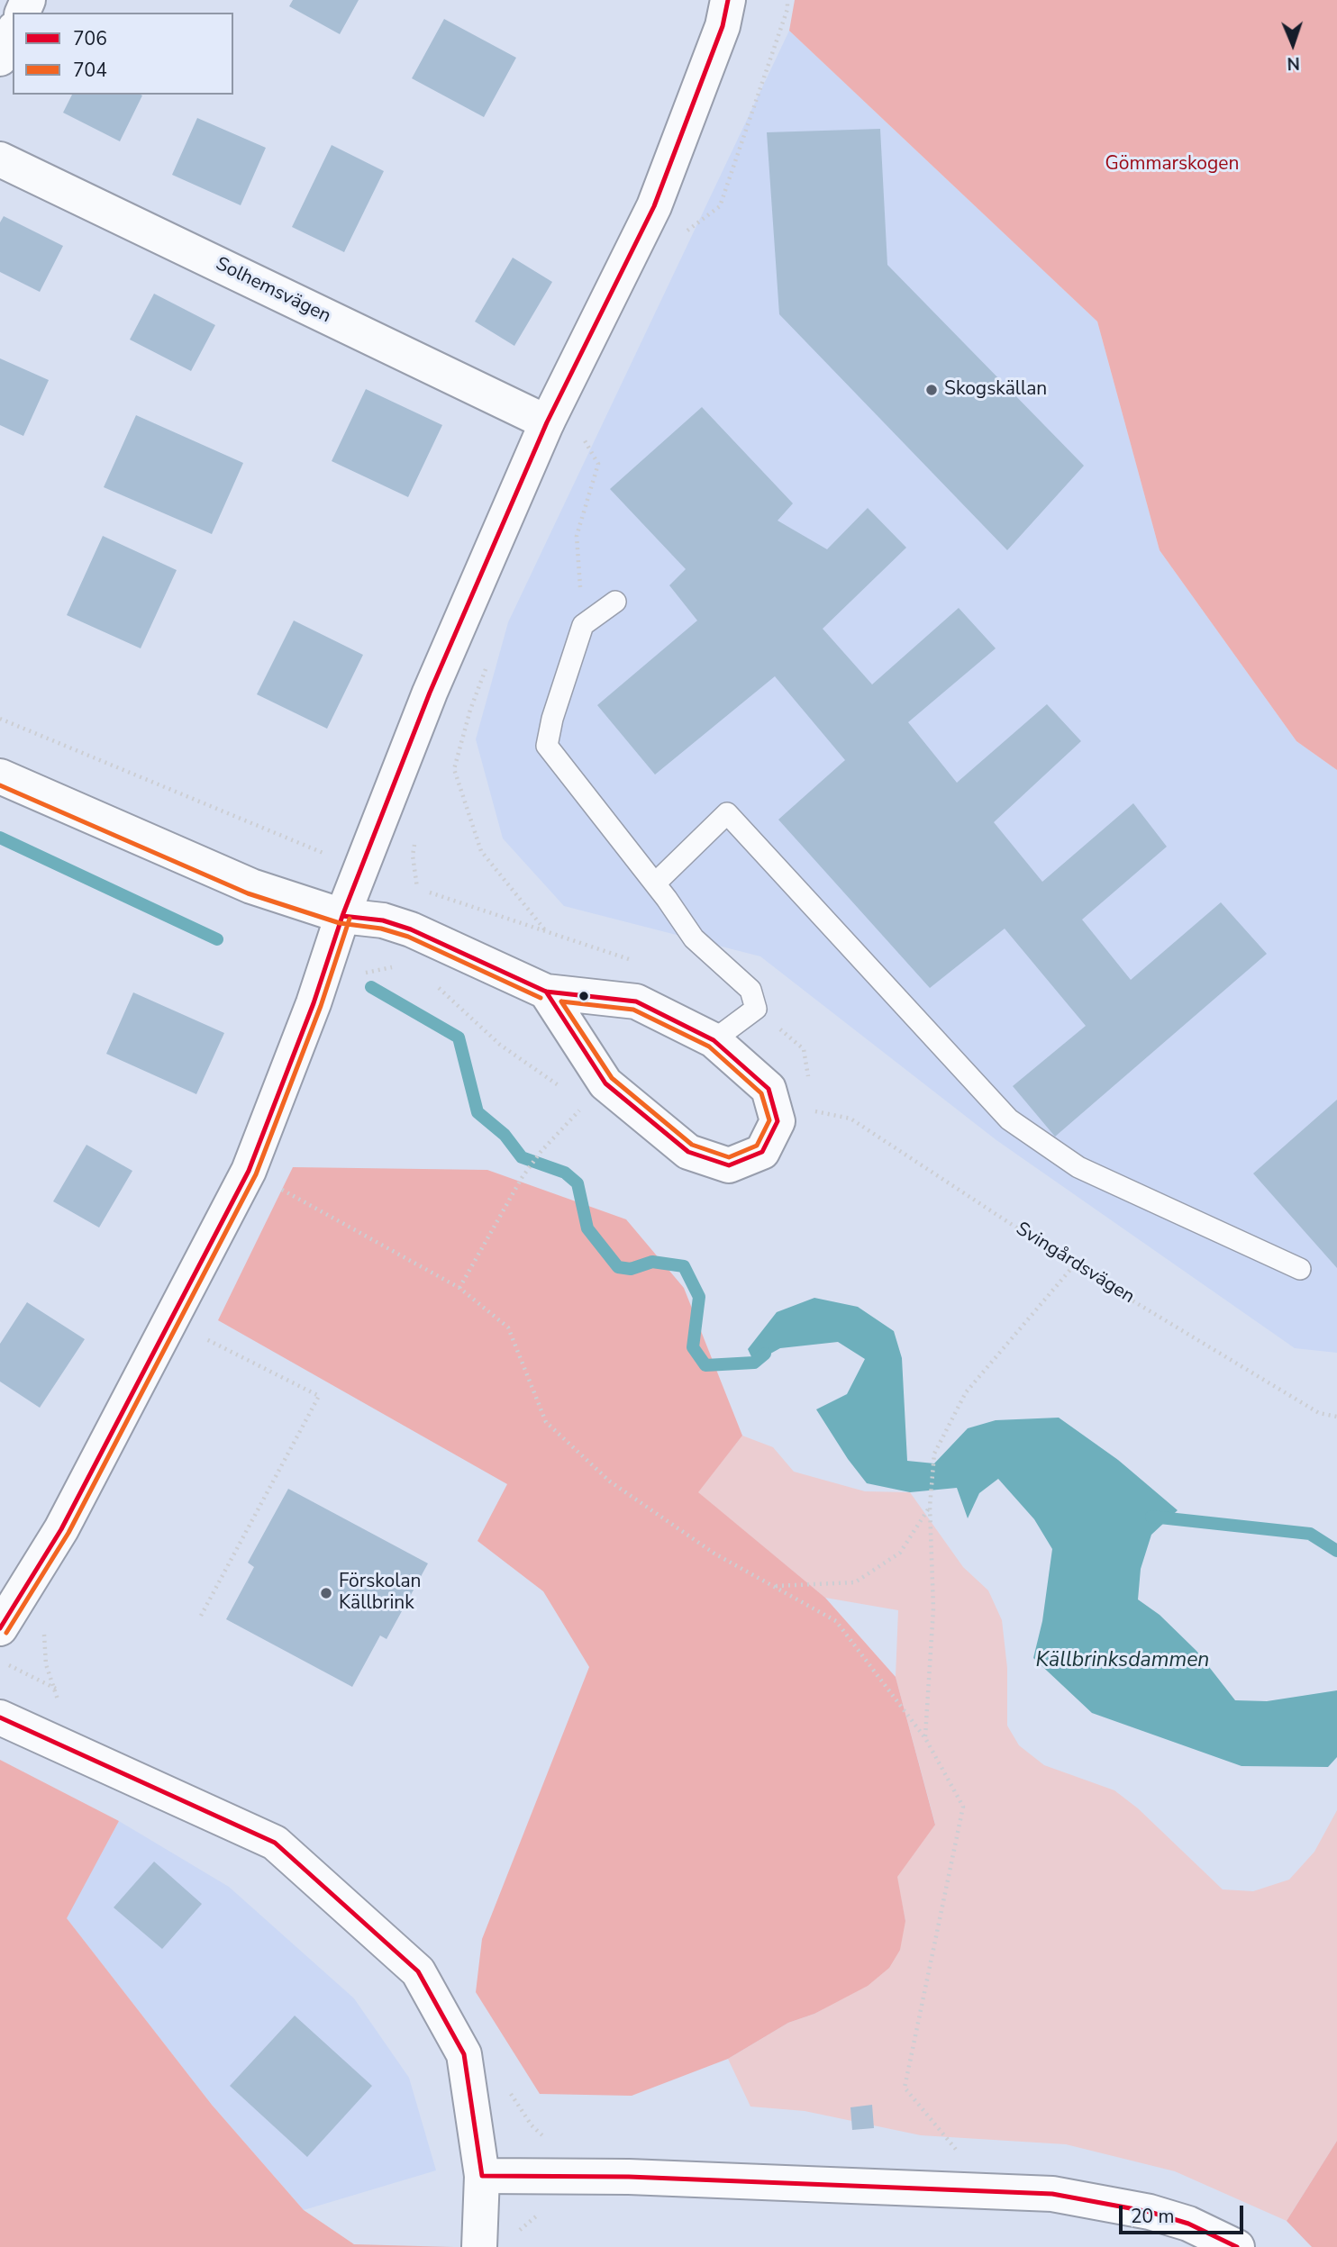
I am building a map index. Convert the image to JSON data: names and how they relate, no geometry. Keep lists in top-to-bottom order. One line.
{"streets":{"street":["Solhemsvägen"],"path":["Svingårdsvägen"]},"water":["Källbrinksdammen"],"parks":["Gömmarskogen"],"places":["Skogskällan","Förskolan Källbrink"],"lines":["transit line 706","transit line 704"],"legend":["706","704"],"scale_bar":"20 m","north":"bottom"}
